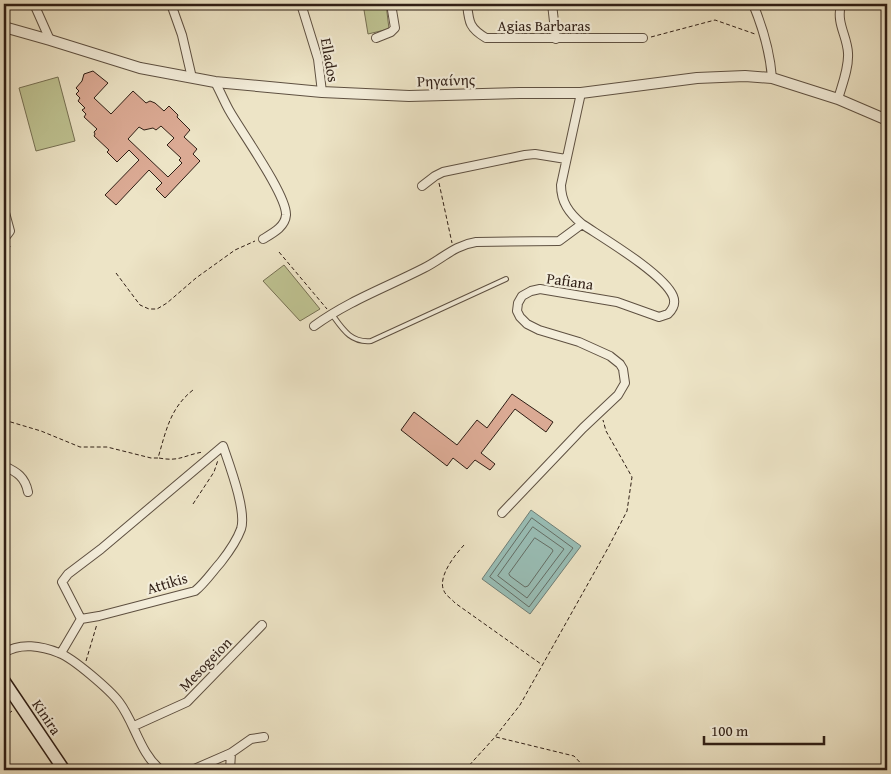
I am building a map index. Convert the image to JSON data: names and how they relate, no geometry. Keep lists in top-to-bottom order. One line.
{"streets":{"main road":["Kinira"],"street":["Agias Barbaras","Ellados","Ρηγαίνης","Pafiana","Attikis","Mesogeion"]},"crossings":[["Ellados","Ρηγαίνης"],["Ρηγαίνης","Pafiana"]],"scale_bar":"100 m"}
